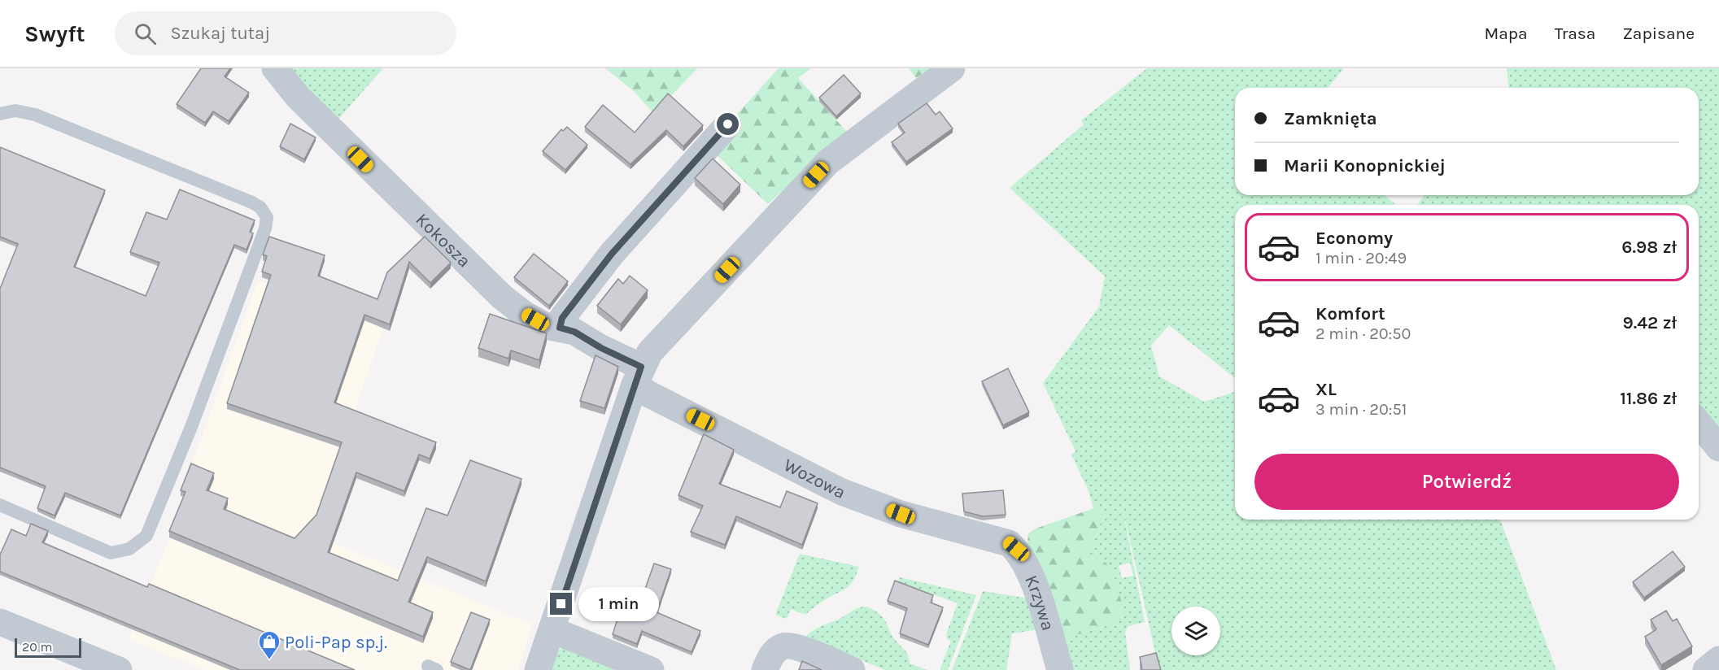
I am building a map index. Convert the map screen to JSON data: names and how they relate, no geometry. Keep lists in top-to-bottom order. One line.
{"streets":{"street":["Kokosza","Wozowa","Krzywa"]},"crossings":[["Kokosza","Wozowa"],["Wozowa","Krzywa"]],"places":{"shop":["Poli-Pap sp.j."]},"scale_bar":"20 m","page":{"header":"Swyft","search":"Szukaj tutaj","nav":["Mapa","Trasa","Zapisane"],"banner":["Zamknięta","Marii Konopnickiej"],"list":[{"name":"Economy","note":"1 min · 20:49","value":"6.98 zł"},{"name":"Komfort","note":"2 min · 20:50","value":"9.42 zł"},{"name":"XL","note":"3 min · 20:51","value":"11.86 zł"}],"buttons":"Potwierdź","bubble":"1 min","scale":"20 m"}}
